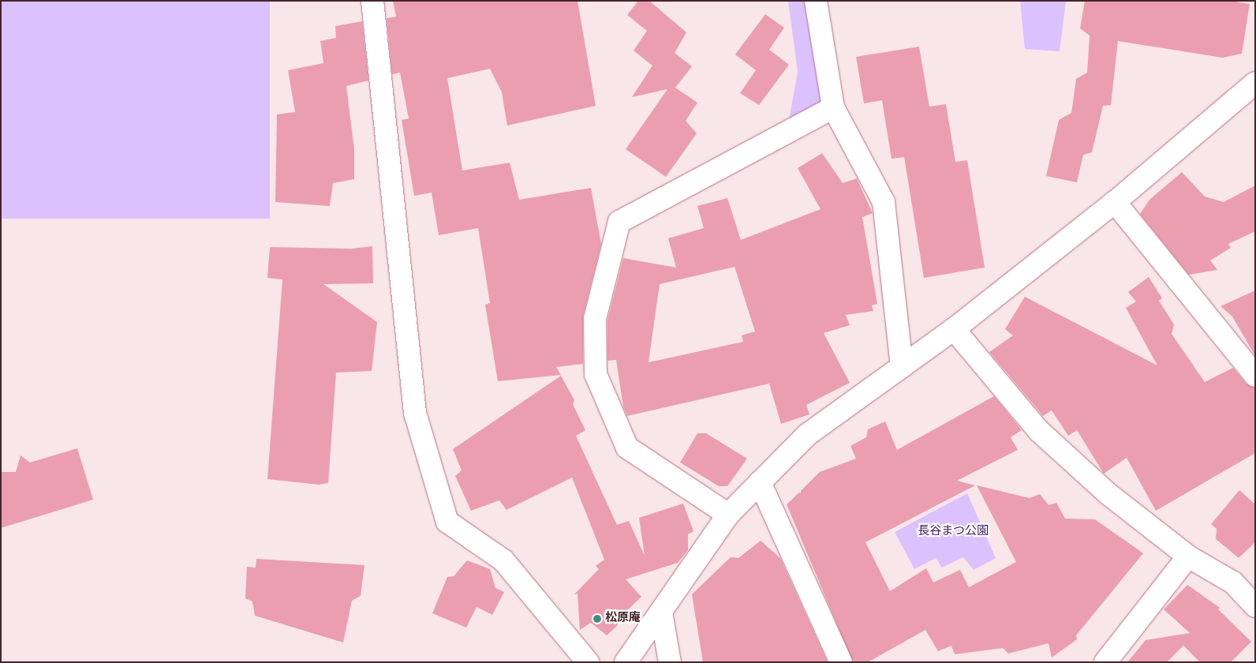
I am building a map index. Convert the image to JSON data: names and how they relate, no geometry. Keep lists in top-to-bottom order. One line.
{"parks":["長谷まつ公園"],"places":["松原庵"]}
